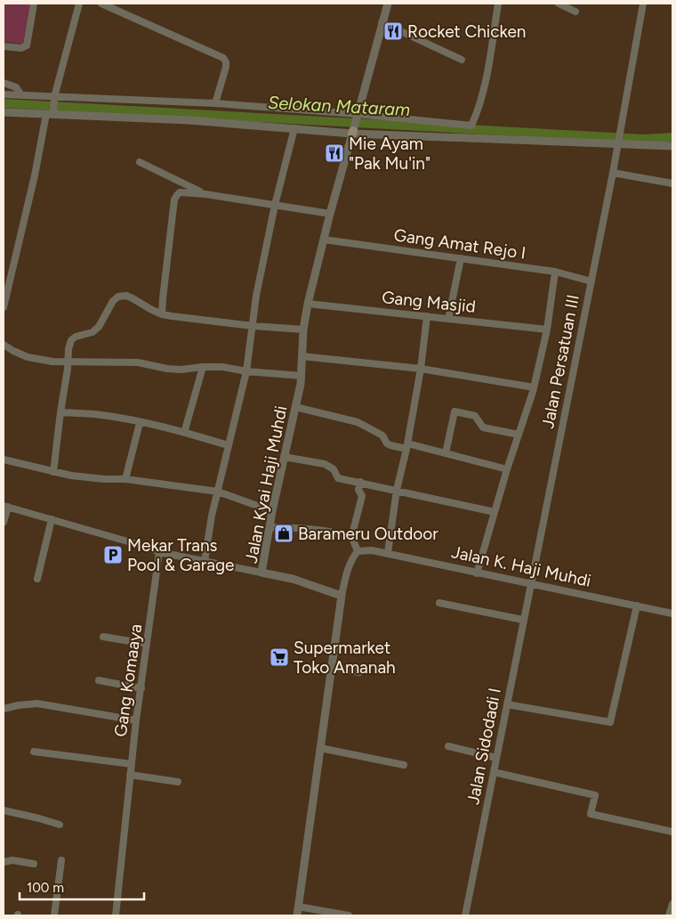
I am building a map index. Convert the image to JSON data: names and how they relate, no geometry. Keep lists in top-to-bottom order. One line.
{"streets":{"street":["Gang Amat Rejo I","Gang Masjid","Jalan Persatuan III","Jalan Kyai Haji Muhdi","Jalan K. Haji Muhdi","Gang Komaaya","Jalan Sidodadi I"]},"crossings":[["Gang Amat Rejo I","Jalan Persatuan III"],["Gang Amat Rejo I","Jalan Kyai Haji Muhdi"],["Gang Masjid","Jalan Kyai Haji Muhdi"],["Jalan Persatuan III","Jalan K. Haji Muhdi"],["Jalan Persatuan III","Jalan Sidodadi I"],["Jalan K. Haji Muhdi","Jalan Sidodadi I"]],"water":["Selokan Mataram"],"places":{"restaurant":["Rocket Chicken","Mie Ayam \"Pak Mu'in\""],"shop":["Barameru Outdoor"],"parking":["Mekar Trans Pool & Garage"],"supermarket":["Supermarket Toko Amanah"]},"scale_bar":"100 m"}
